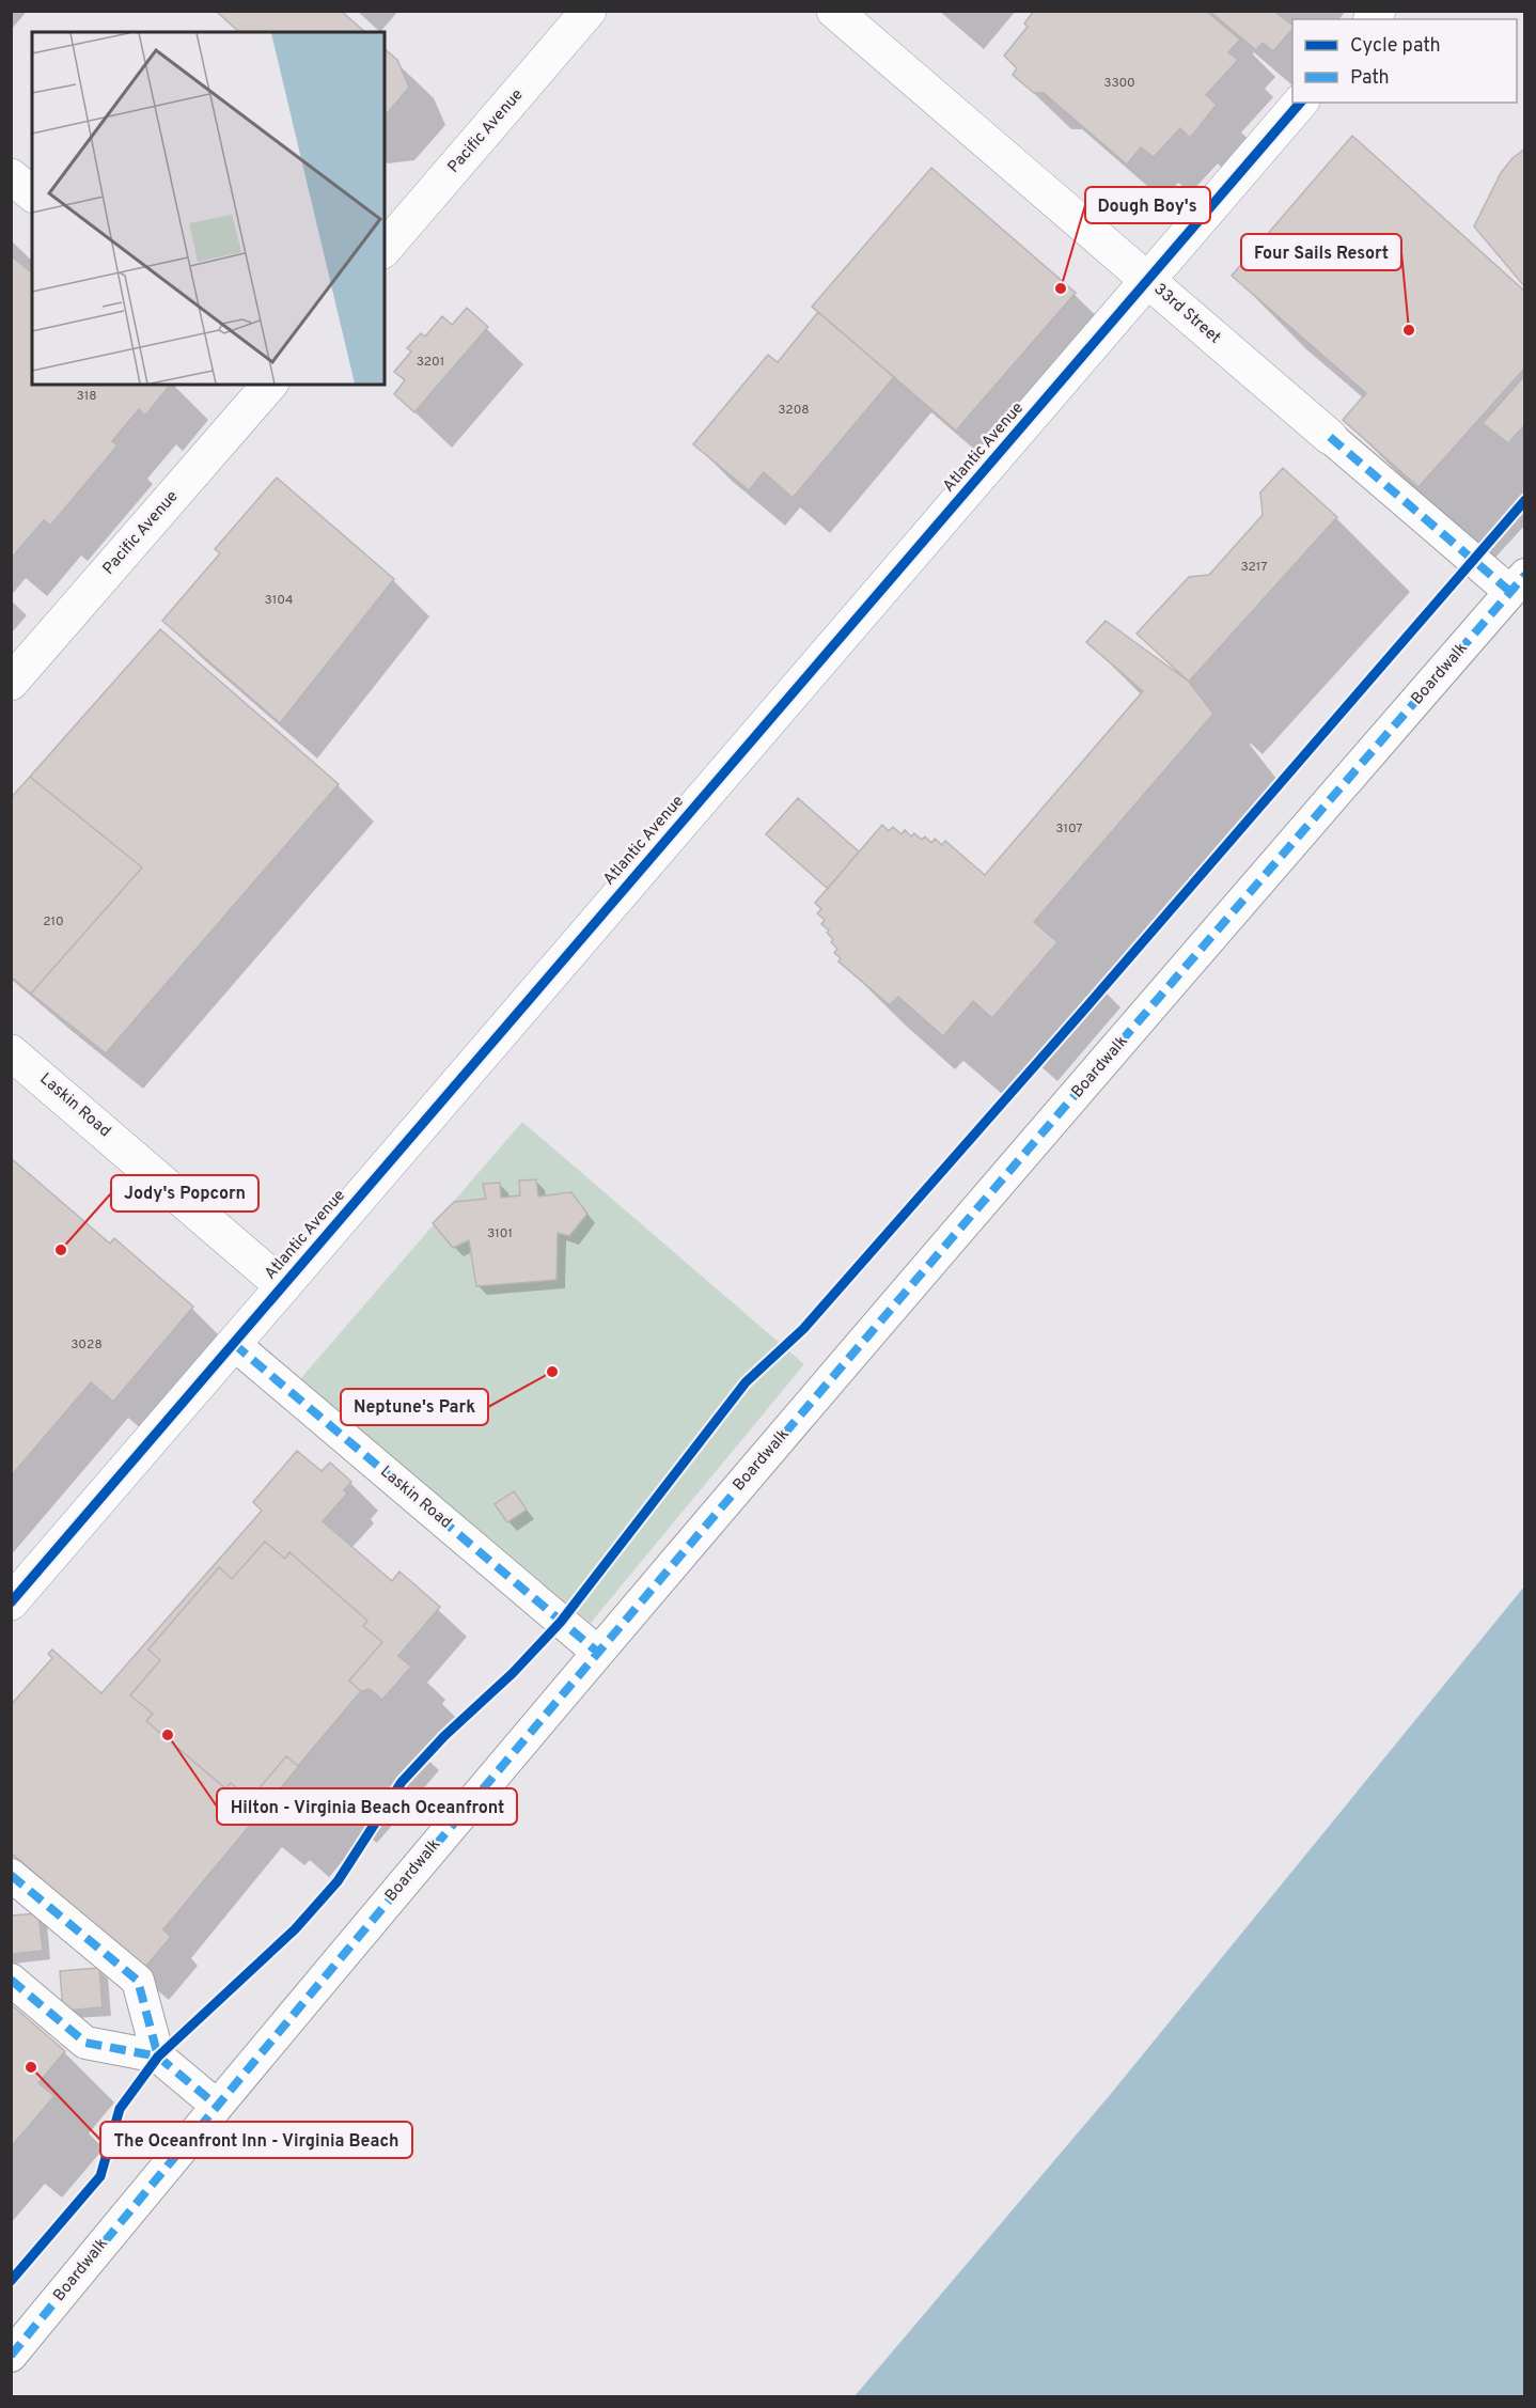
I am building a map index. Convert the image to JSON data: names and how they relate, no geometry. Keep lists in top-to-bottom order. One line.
{"streets":{"main road":["Pacific Avenue","33rd Street","Atlantic Avenue","Laskin Road"],"street":["Boardwalk"]},"crossings":[["33rd Street","Atlantic Avenue"],["33rd Street","Boardwalk"],["Atlantic Avenue","Laskin Road"],["Boardwalk","Laskin Road"]],"places":["Dough Boy's","Four Sails Resort","Jody's Popcorn","Neptune's Park","Hilton - Virginia Beach Oceanfront","The Oceanfront Inn - Virginia Beach"],"house_numbers":["3300","3201","318","3208","3217","3104","3107","210","3101","3028"],"legend":["Cycle path","Path"]}
